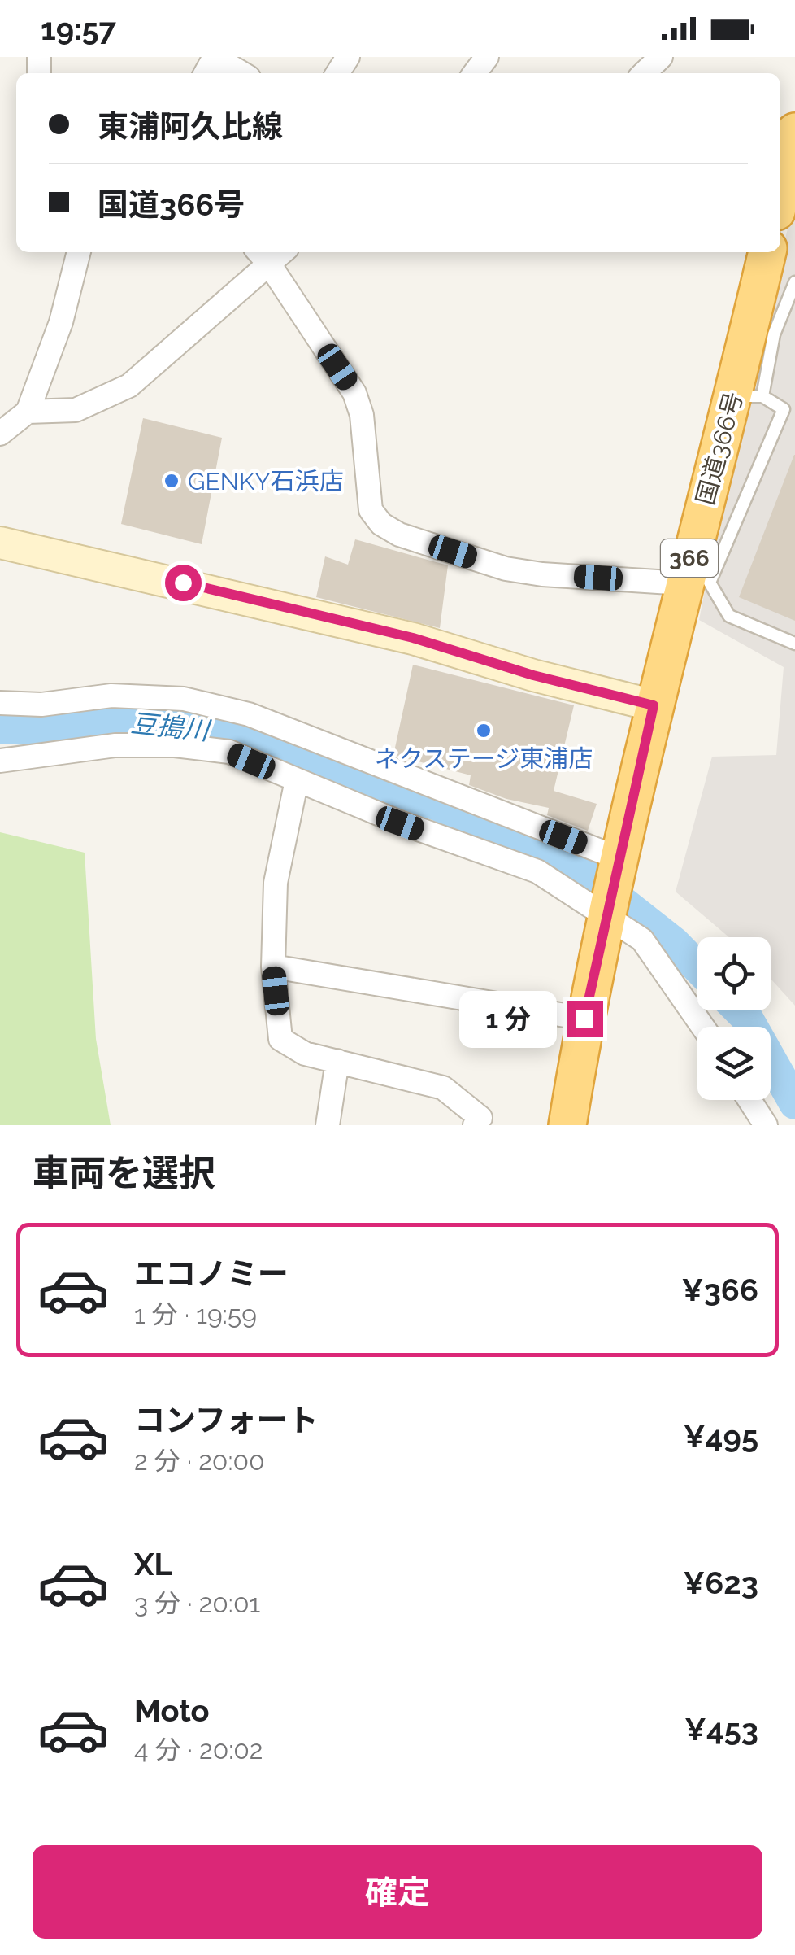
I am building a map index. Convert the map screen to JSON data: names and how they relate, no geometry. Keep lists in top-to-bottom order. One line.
{"streets":{"highway":["国道366号","366"]},"water":["豆搗川"],"places":["GENKY石浜店","ネクステージ東浦店"],"page":{"status":"19:57","banner":["東浦阿久比線","国道366号"],"bubble":"1 分","heading":"車両を選択","list":[{"name":"エコノミー","note":"1 分 · 19:59","value":"¥366"},{"name":"コンフォート","note":"2 分 · 20:00","value":"¥495"},{"name":"XL","note":"3 分 · 20:01","value":"¥623"},{"name":"Moto","note":"4 分 · 20:02","value":"¥453"}],"buttons":"確定"}}
